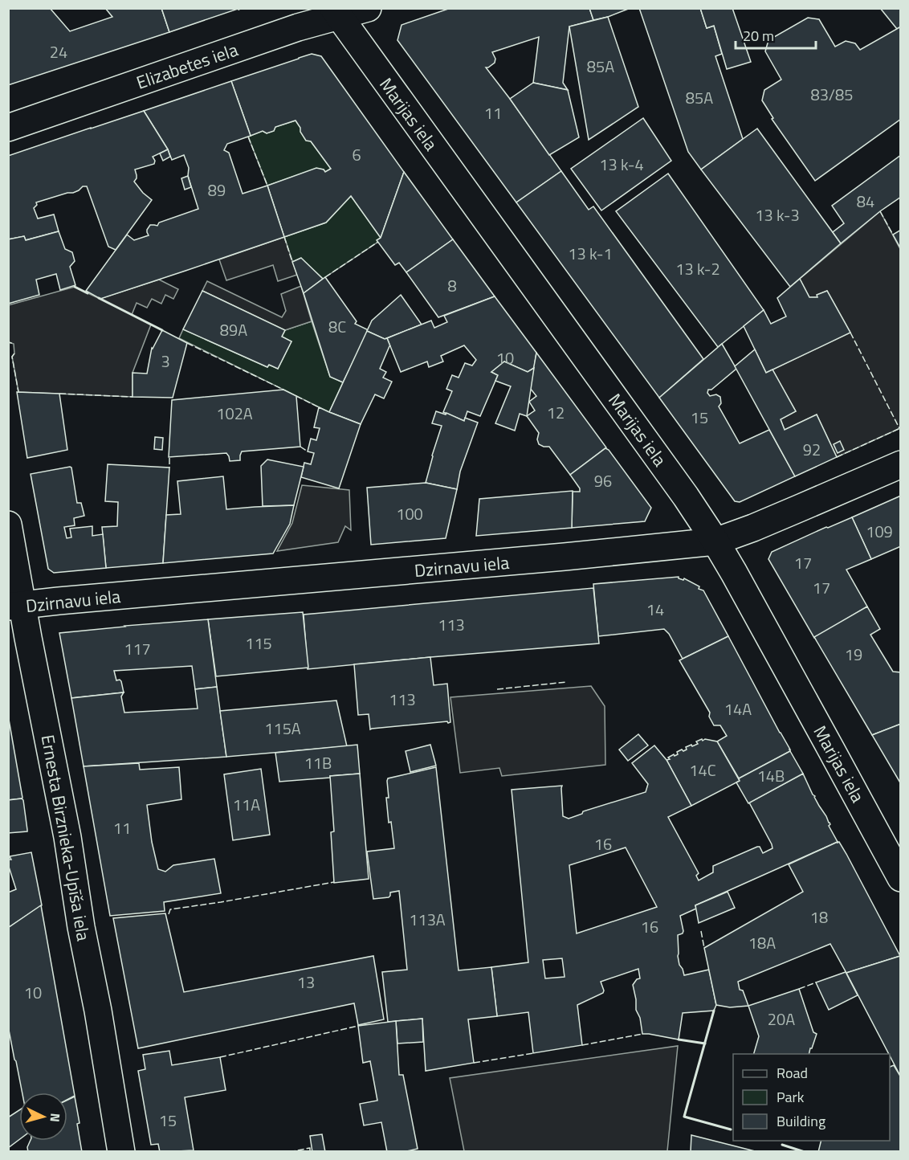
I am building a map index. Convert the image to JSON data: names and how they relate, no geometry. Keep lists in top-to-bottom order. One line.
{"streets":{"street":["Elizabetes iela","Marijas iela","Dzirnavu iela","Ernesta Birznieka-Upīša iela"]},"crossings":[["Elizabetes iela","Marijas iela"],["Marijas iela","Dzirnavu iela"],["Dzirnavu iela","Ernesta Birznieka-Upīša iela"]],"house_numbers":["24","85A","83/85","85A","11","6","13 k-4","89","84","13 k-3","13 k-1","13 k-2","8","8C","89A","10","3","12","102A","15","92","96","100","109","17","17","14","113","115","117","19","113","14A","115A","11B","14C","14B","11A","11","16","18","113A","16","18A","13","10","20A","15"],"legend":["Road","Park","Building"],"scale_bar":"20 m","north":"right"}
